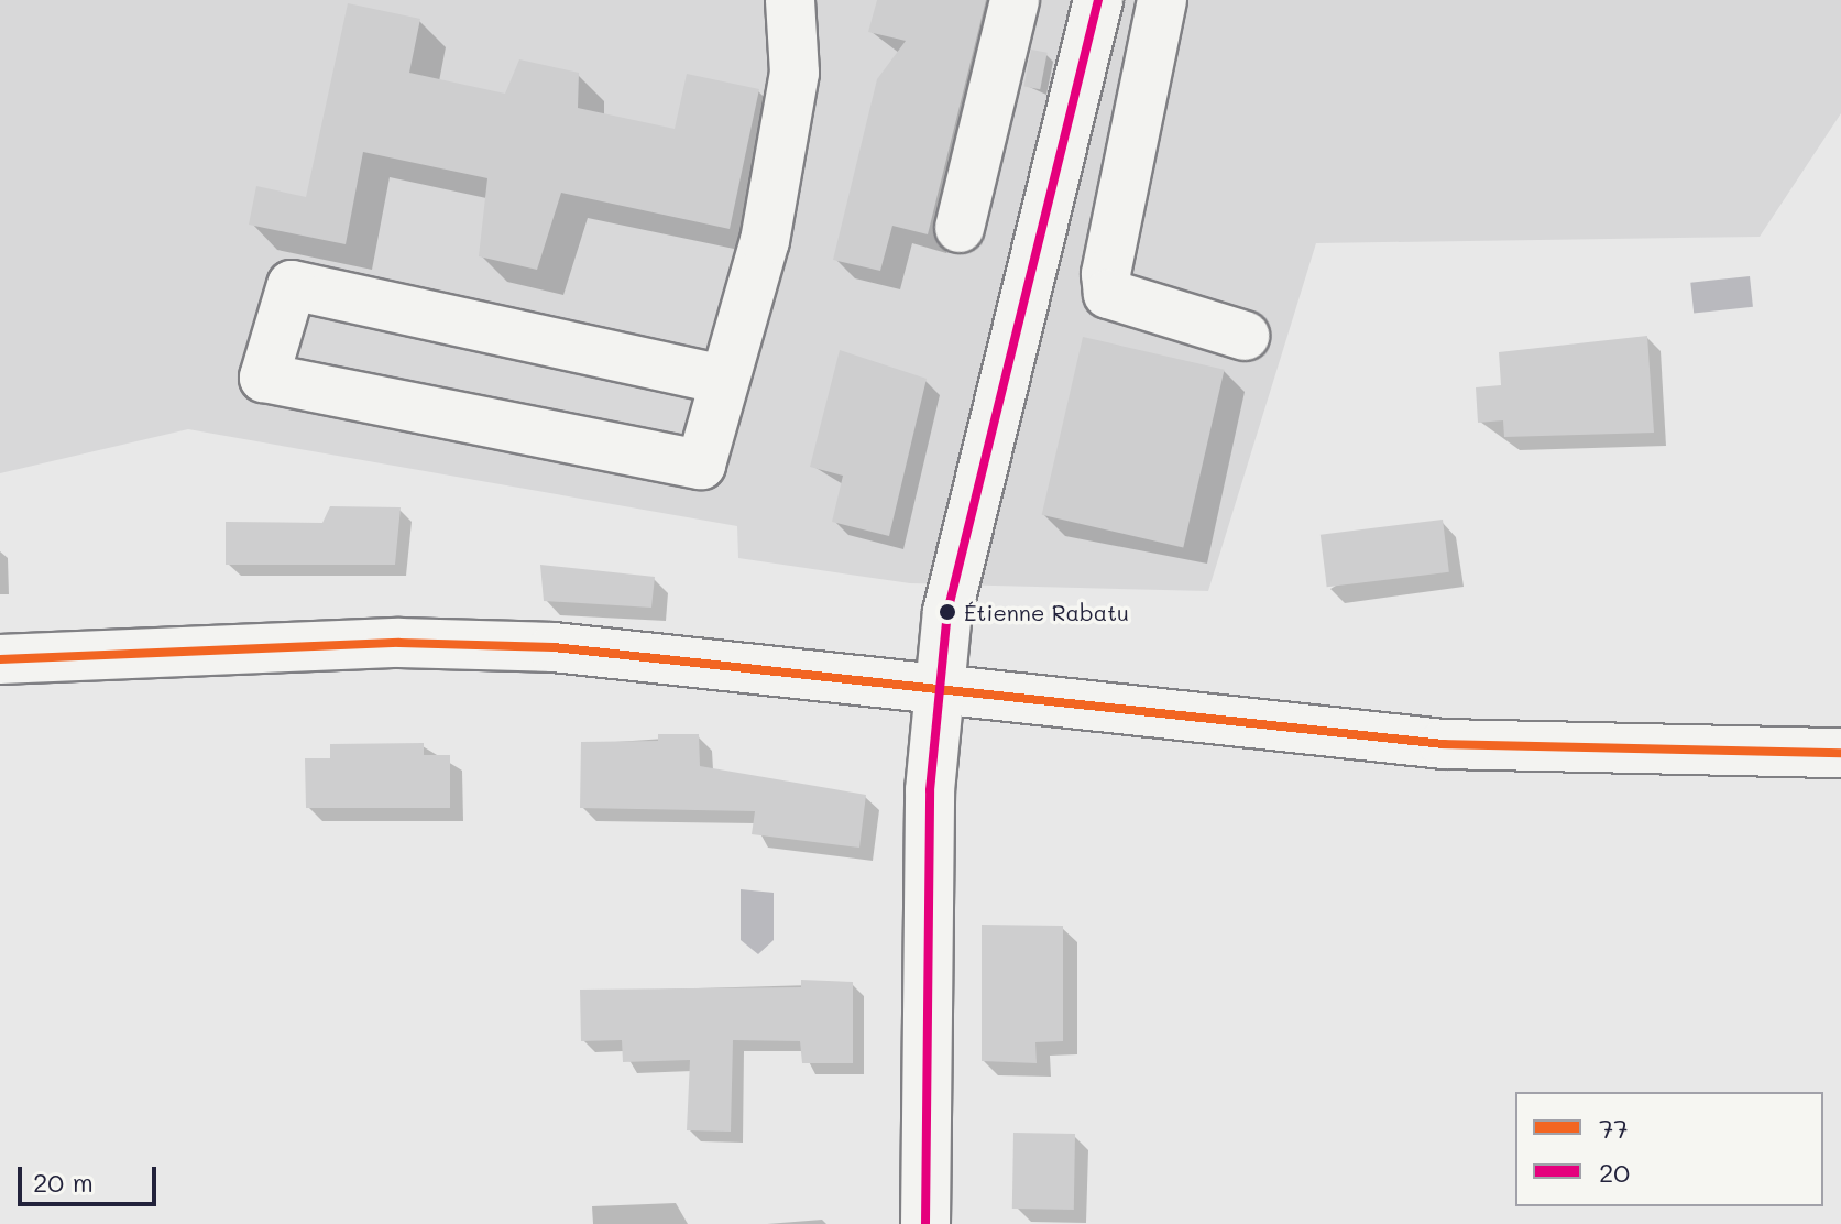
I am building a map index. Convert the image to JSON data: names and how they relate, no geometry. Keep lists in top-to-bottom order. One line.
{"places":["Étienne Rabatu"],"lines":["transit line 20","transit line 77"],"legend":["77","20"],"scale_bar":"20 m"}
